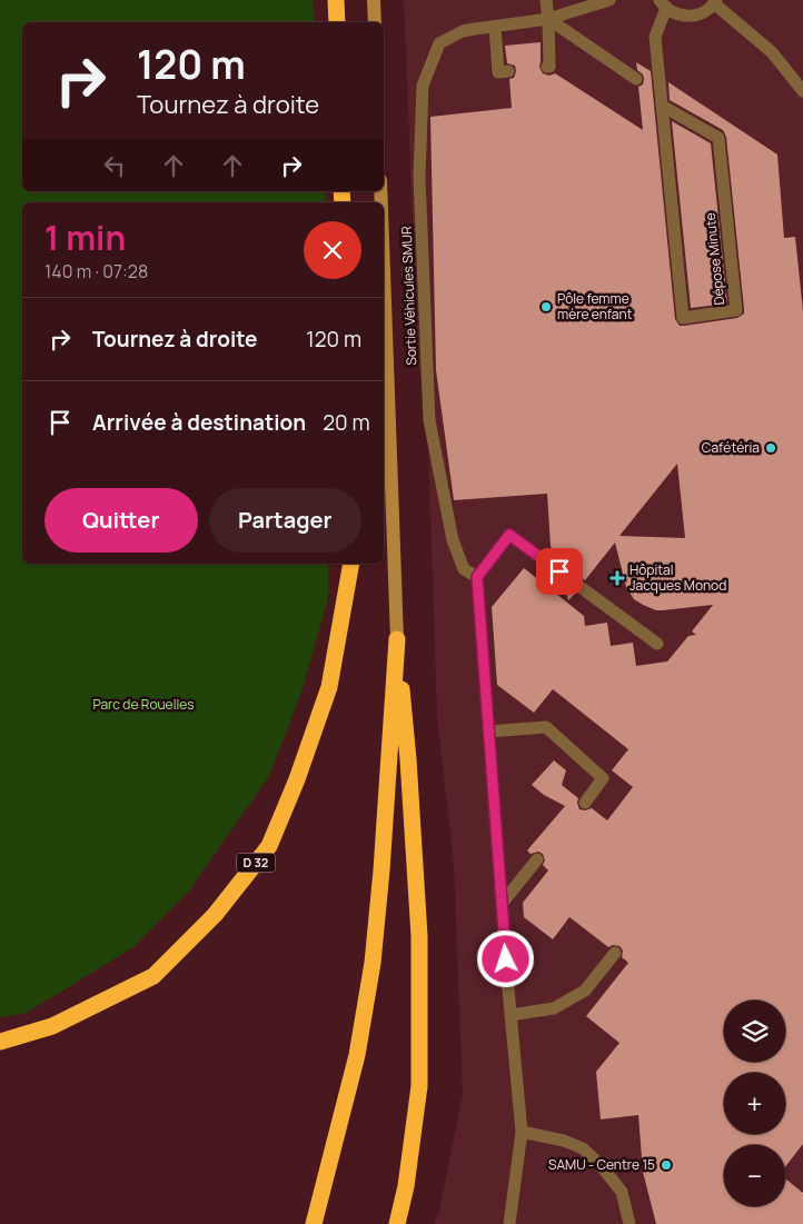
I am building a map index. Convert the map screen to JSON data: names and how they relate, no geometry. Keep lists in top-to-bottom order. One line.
{"streets":{"highway":["D 32"],"lane":["Dépose Minute","Sortie Véhicules SMUR"]},"parks":["Parc de Rouelles"],"places":{"other":["Pôle femme mère enfant","Cafétéria","SAMU - Centre 15"],"health":["Hôpital Jacques Monod"]},"page":{"turn":["120 m","Tournez à droite"],"heading":["1 min","140 m · 07:28"],"list":[{"name":"Tournez à droite","value":"120 m"},{"name":"Arrivée à destination","value":"20 m"}],"buttons":["Quitter","Partager"],"map_buttons":["+","−"]}}
